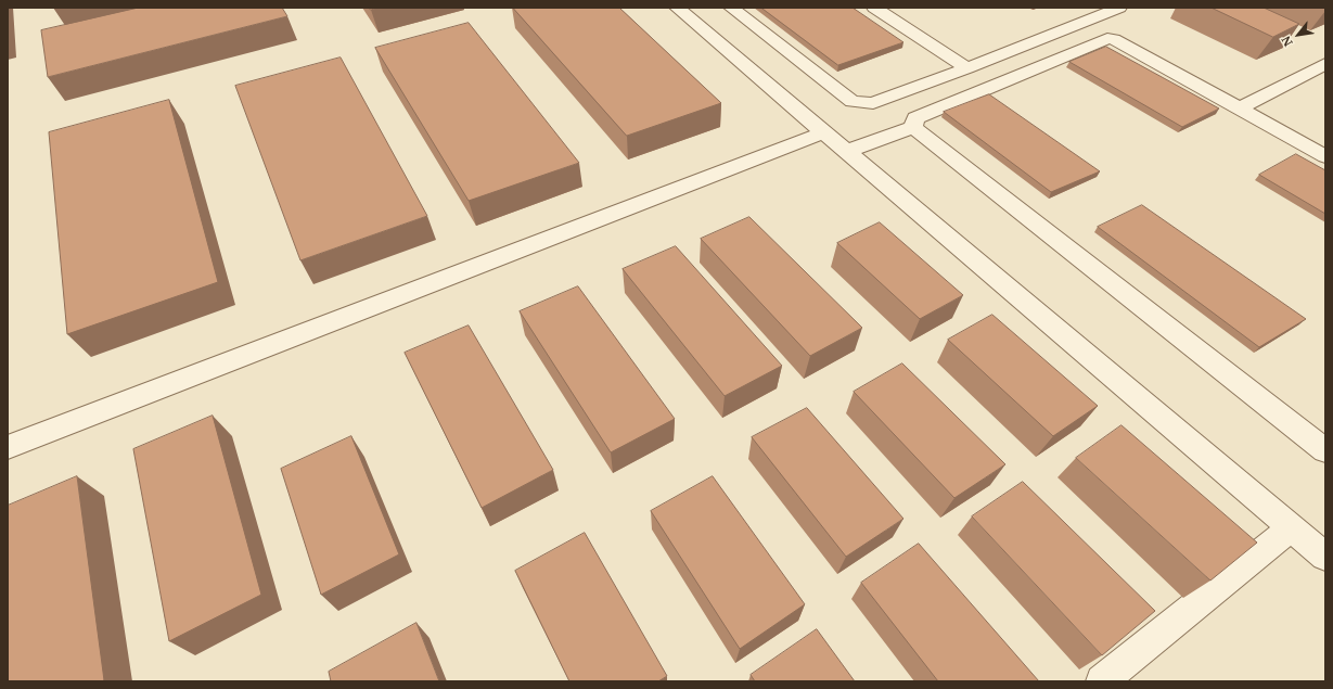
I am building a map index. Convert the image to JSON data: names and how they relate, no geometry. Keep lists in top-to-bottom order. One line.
{"north":"bottom left"}
